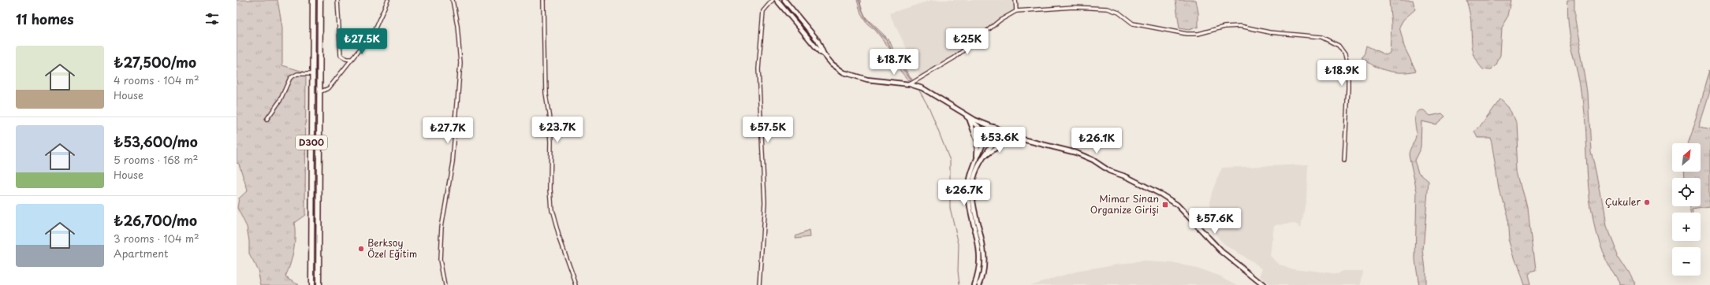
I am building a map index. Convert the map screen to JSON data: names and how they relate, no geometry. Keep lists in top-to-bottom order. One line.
{"streets":{"highway":["D300"]},"places":{"other":["Çukuler","Berksoy Özel Eğitim"],"transit":["Mimar Sinan Organize Girişi"]},"north":"top right","page":{"heading":"11 homes","price":["₺27.5K","₺25K","₺18.7K","₺18.9K","₺23.7K","₺57.5K","₺27.7K","₺53.6K","₺26.1K","₺26.7K","₺57.6K"],"list":[{"name":"₺27,500/mo","note":"4 rooms · 104 m² · House"},{"name":"₺53,600/mo","note":"5 rooms · 168 m² · House"},{"name":"₺26,700/mo","note":"3 rooms · 104 m² · Apartment"}],"map_buttons":["+","−"]}}
